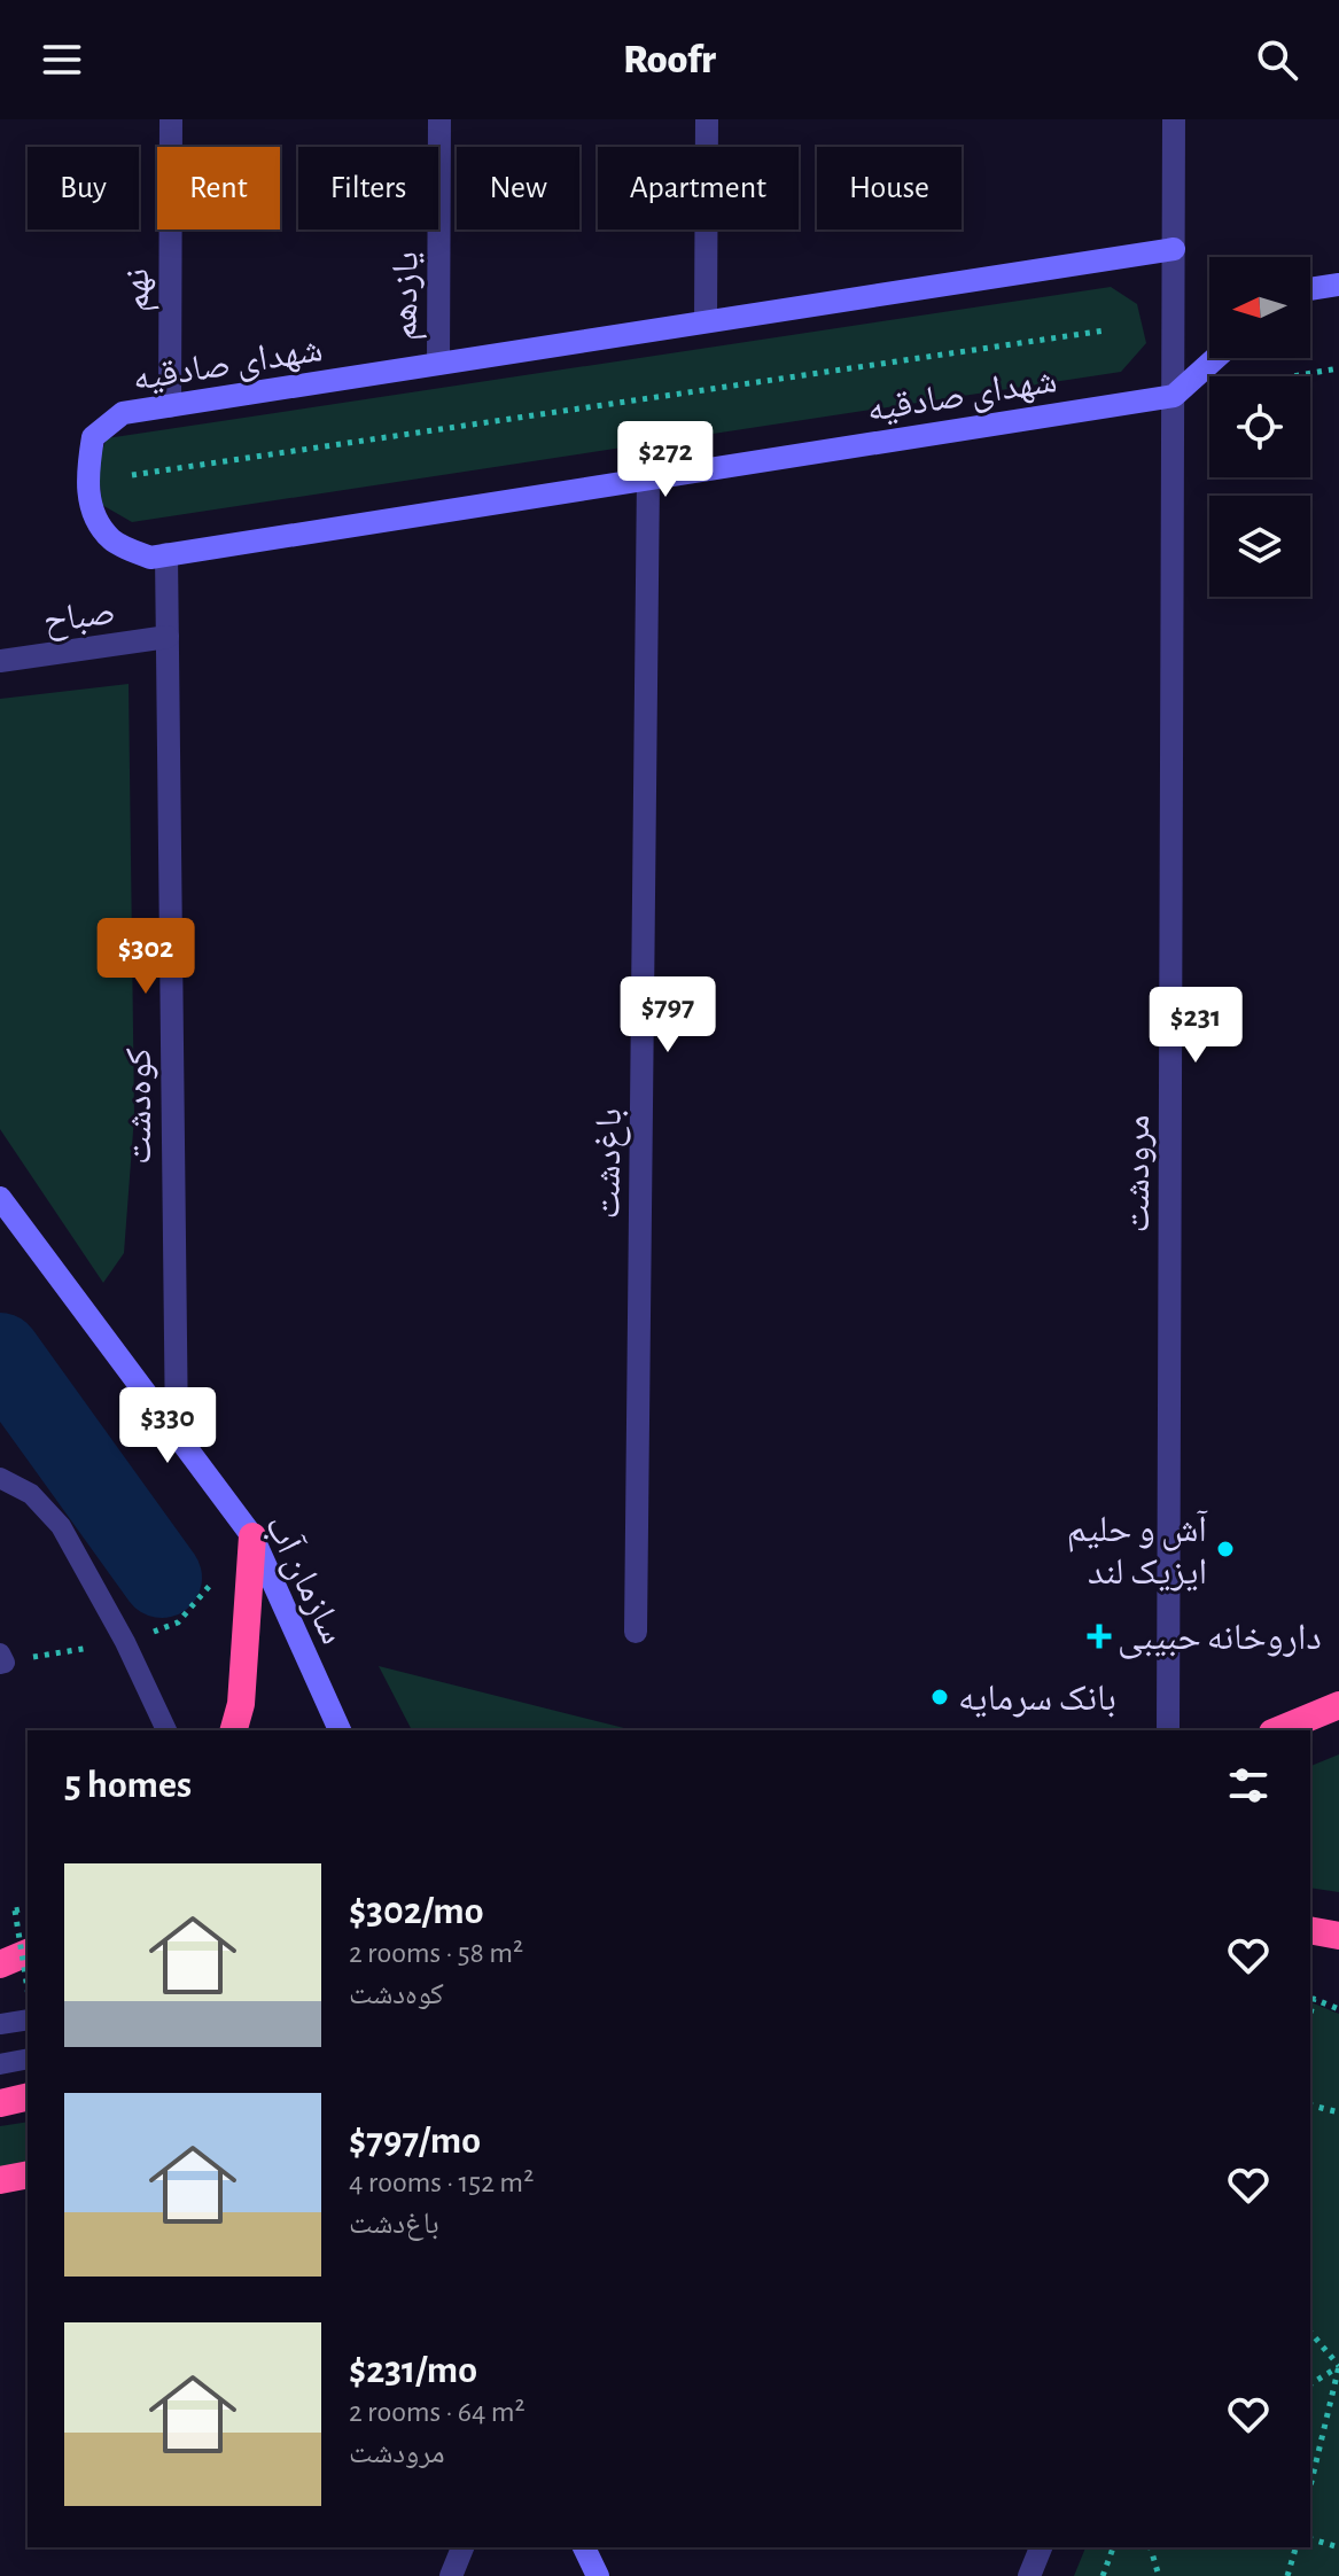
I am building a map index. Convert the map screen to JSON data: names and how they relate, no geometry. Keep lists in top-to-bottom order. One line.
{"streets":{"street":["نهم","یازدهم","شهدای صادقیه","صباح","کوه‌دشت","باغ‌دشت","مرودشت","سازمان آب"]},"crossings":[["نهم","شهدای صادقیه"],["یازدهم","شهدای صادقیه"],["شهدای صادقیه","کوه‌دشت"],["شهدای صادقیه","باغ‌دشت"],["شهدای صادقیه","مرودشت"],["صباح","کوه‌دشت"],["کوه‌دشت","سازمان آب"]],"places":{"other":["آش و حلیم ایزیک لند","بانک سرمایه"],"health":["داروخانه حبیبی"]},"north":"left","page":{"header":"Roofr","chip":["Buy","Rent","Filters","New","Apartment","House"],"price":["$272","$302","$797","$231","$330"],"heading":"5 homes","list":[{"name":"$302/mo","note":"2 rooms · 58 m² · کوه‌دشت"},{"name":"$797/mo","note":"4 rooms · 152 m² · باغ‌دشت"},{"name":"$231/mo","note":"2 rooms · 64 m² · مرودشت"}]}}
